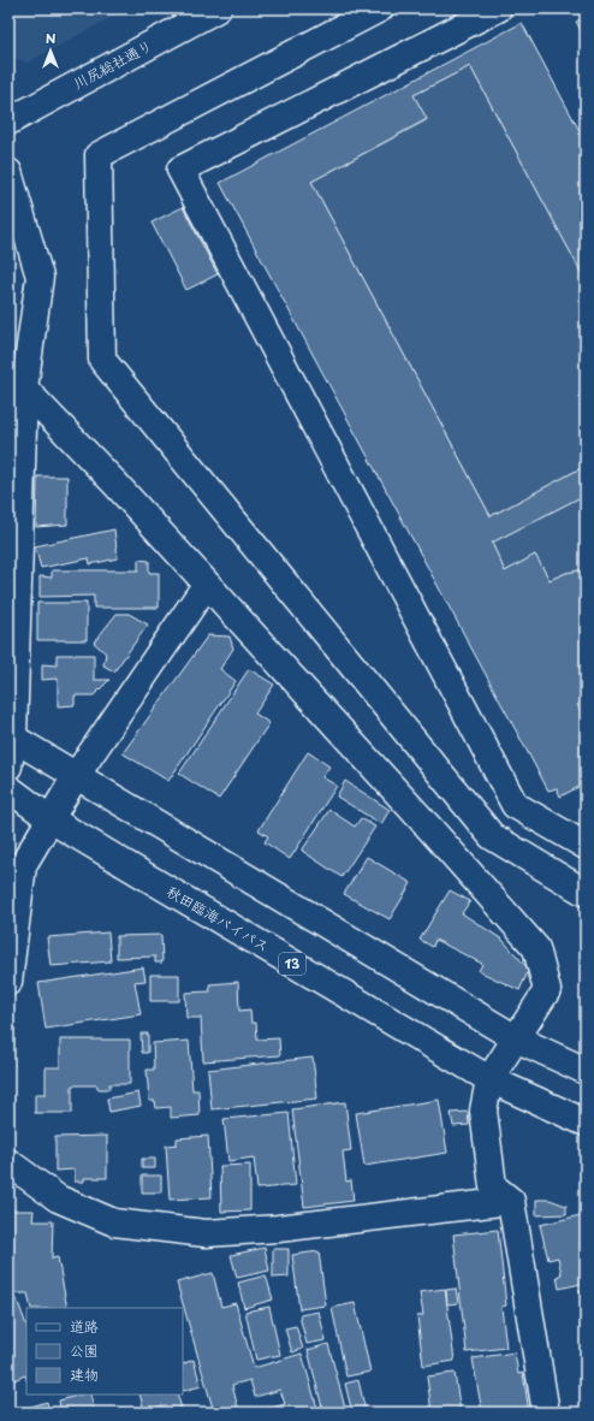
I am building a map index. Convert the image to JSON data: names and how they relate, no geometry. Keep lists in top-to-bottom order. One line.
{"streets":{"main road":["川尻総社通り","秋田臨海バイパス","13"]},"legend":["道路","公園","建物"],"north":"top"}
